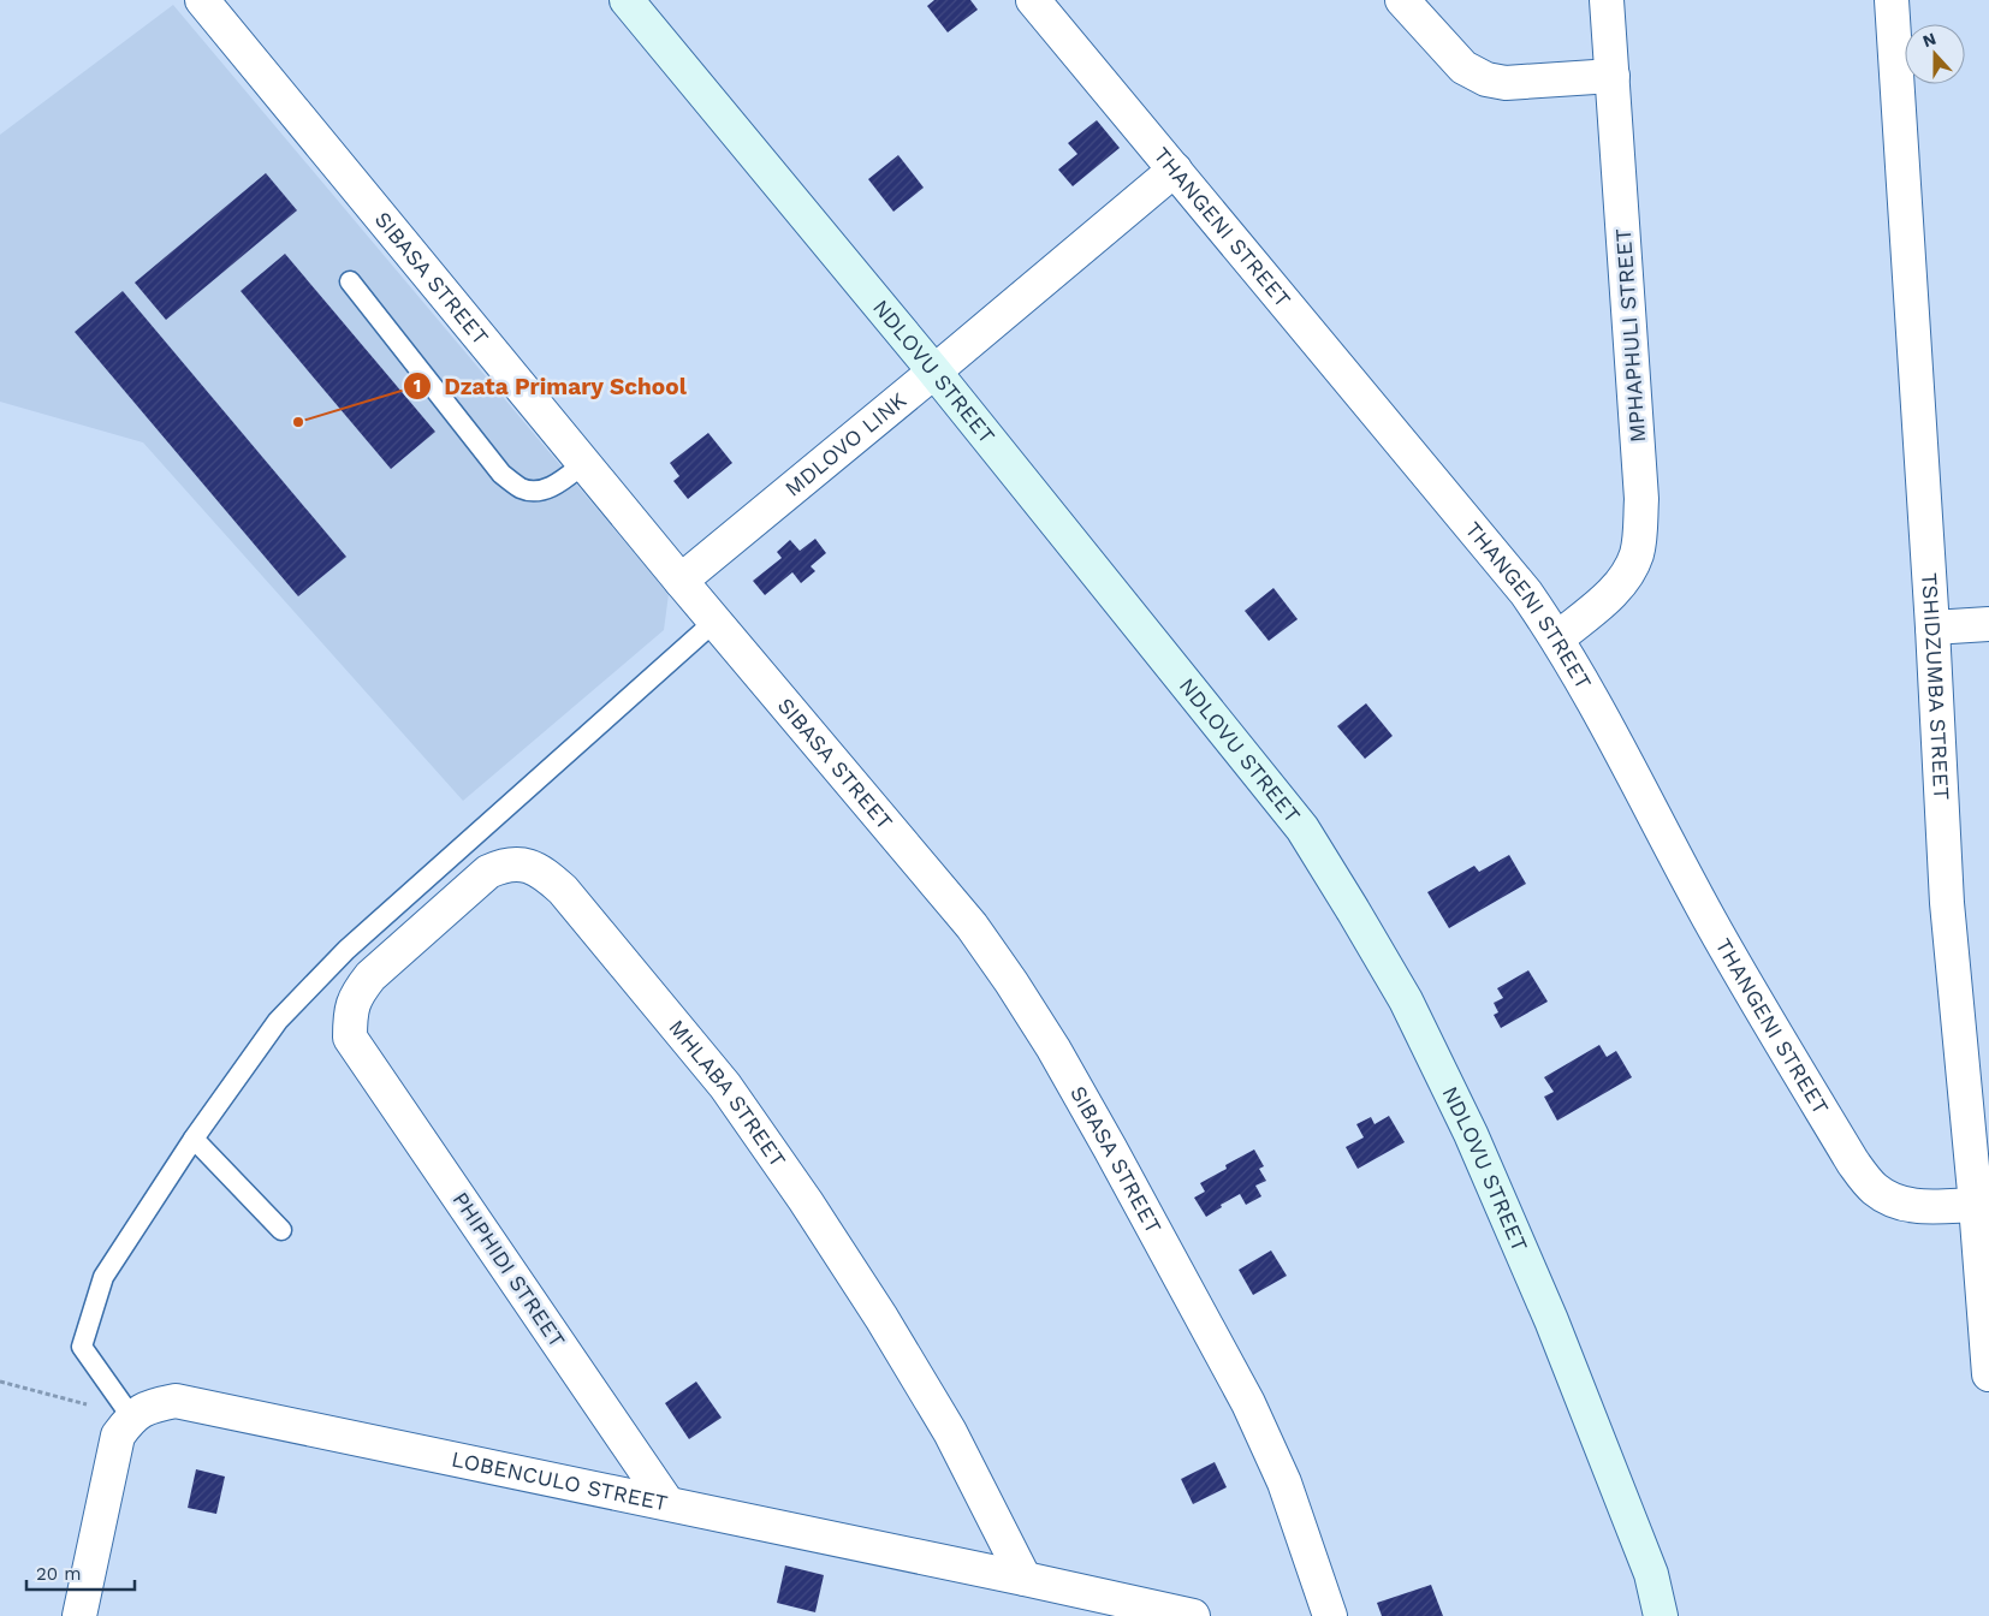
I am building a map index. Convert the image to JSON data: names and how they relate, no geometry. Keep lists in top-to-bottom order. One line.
{"streets":{"street":["THANGENI STREET","SIBASA STREET","MPHAPHULI STREET","NDLOVU STREET","MDLOVO LINK","TSHIDZUMBA STREET","MHLABA STREET","PHIPHIDI STREET","LOBENCULO STREET"]},"crossings":[["THANGENI STREET","MPHAPHULI STREET"],["THANGENI STREET","MDLOVO LINK"],["THANGENI STREET","TSHIDZUMBA STREET"],["SIBASA STREET","MDLOVO LINK"],["NDLOVU STREET","MDLOVO LINK"],["MHLABA STREET","PHIPHIDI STREET"],["MHLABA STREET","LOBENCULO STREET"],["PHIPHIDI STREET","LOBENCULO STREET"]],"places":["Dzata Primary School"],"scale_bar":"20 m","north":"top"}
